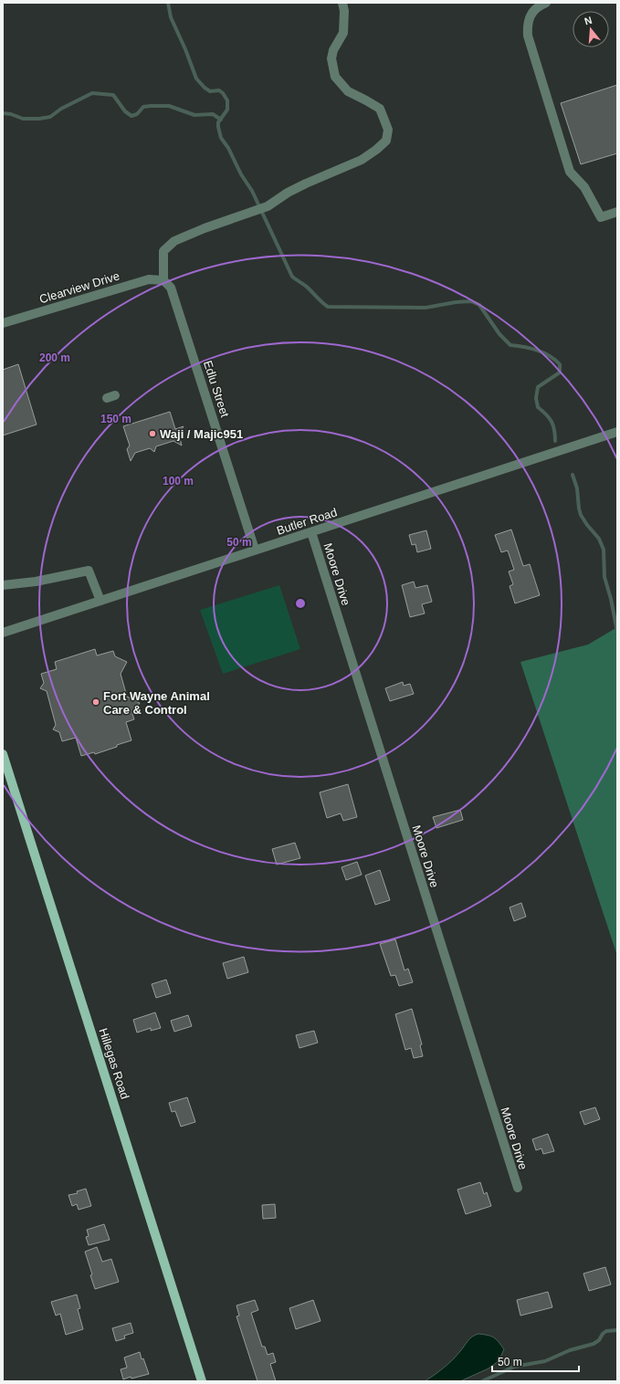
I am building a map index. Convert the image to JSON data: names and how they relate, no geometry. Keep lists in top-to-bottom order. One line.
{"streets":{"main road":["Hillegas Road"],"street":["Clearview Drive","Edlu Street","Butler Road","Moore Drive"]},"crossings":[["Clearview Drive","Edlu Street"],["Edlu Street","Butler Road"],["Butler Road","Moore Drive"]],"places":["Waji / Majic951","Fort Wayne Animal Care & Control"],"scale_bar":"50 m","north":"top","rings":["200 m","150 m","100 m","50 m"]}
